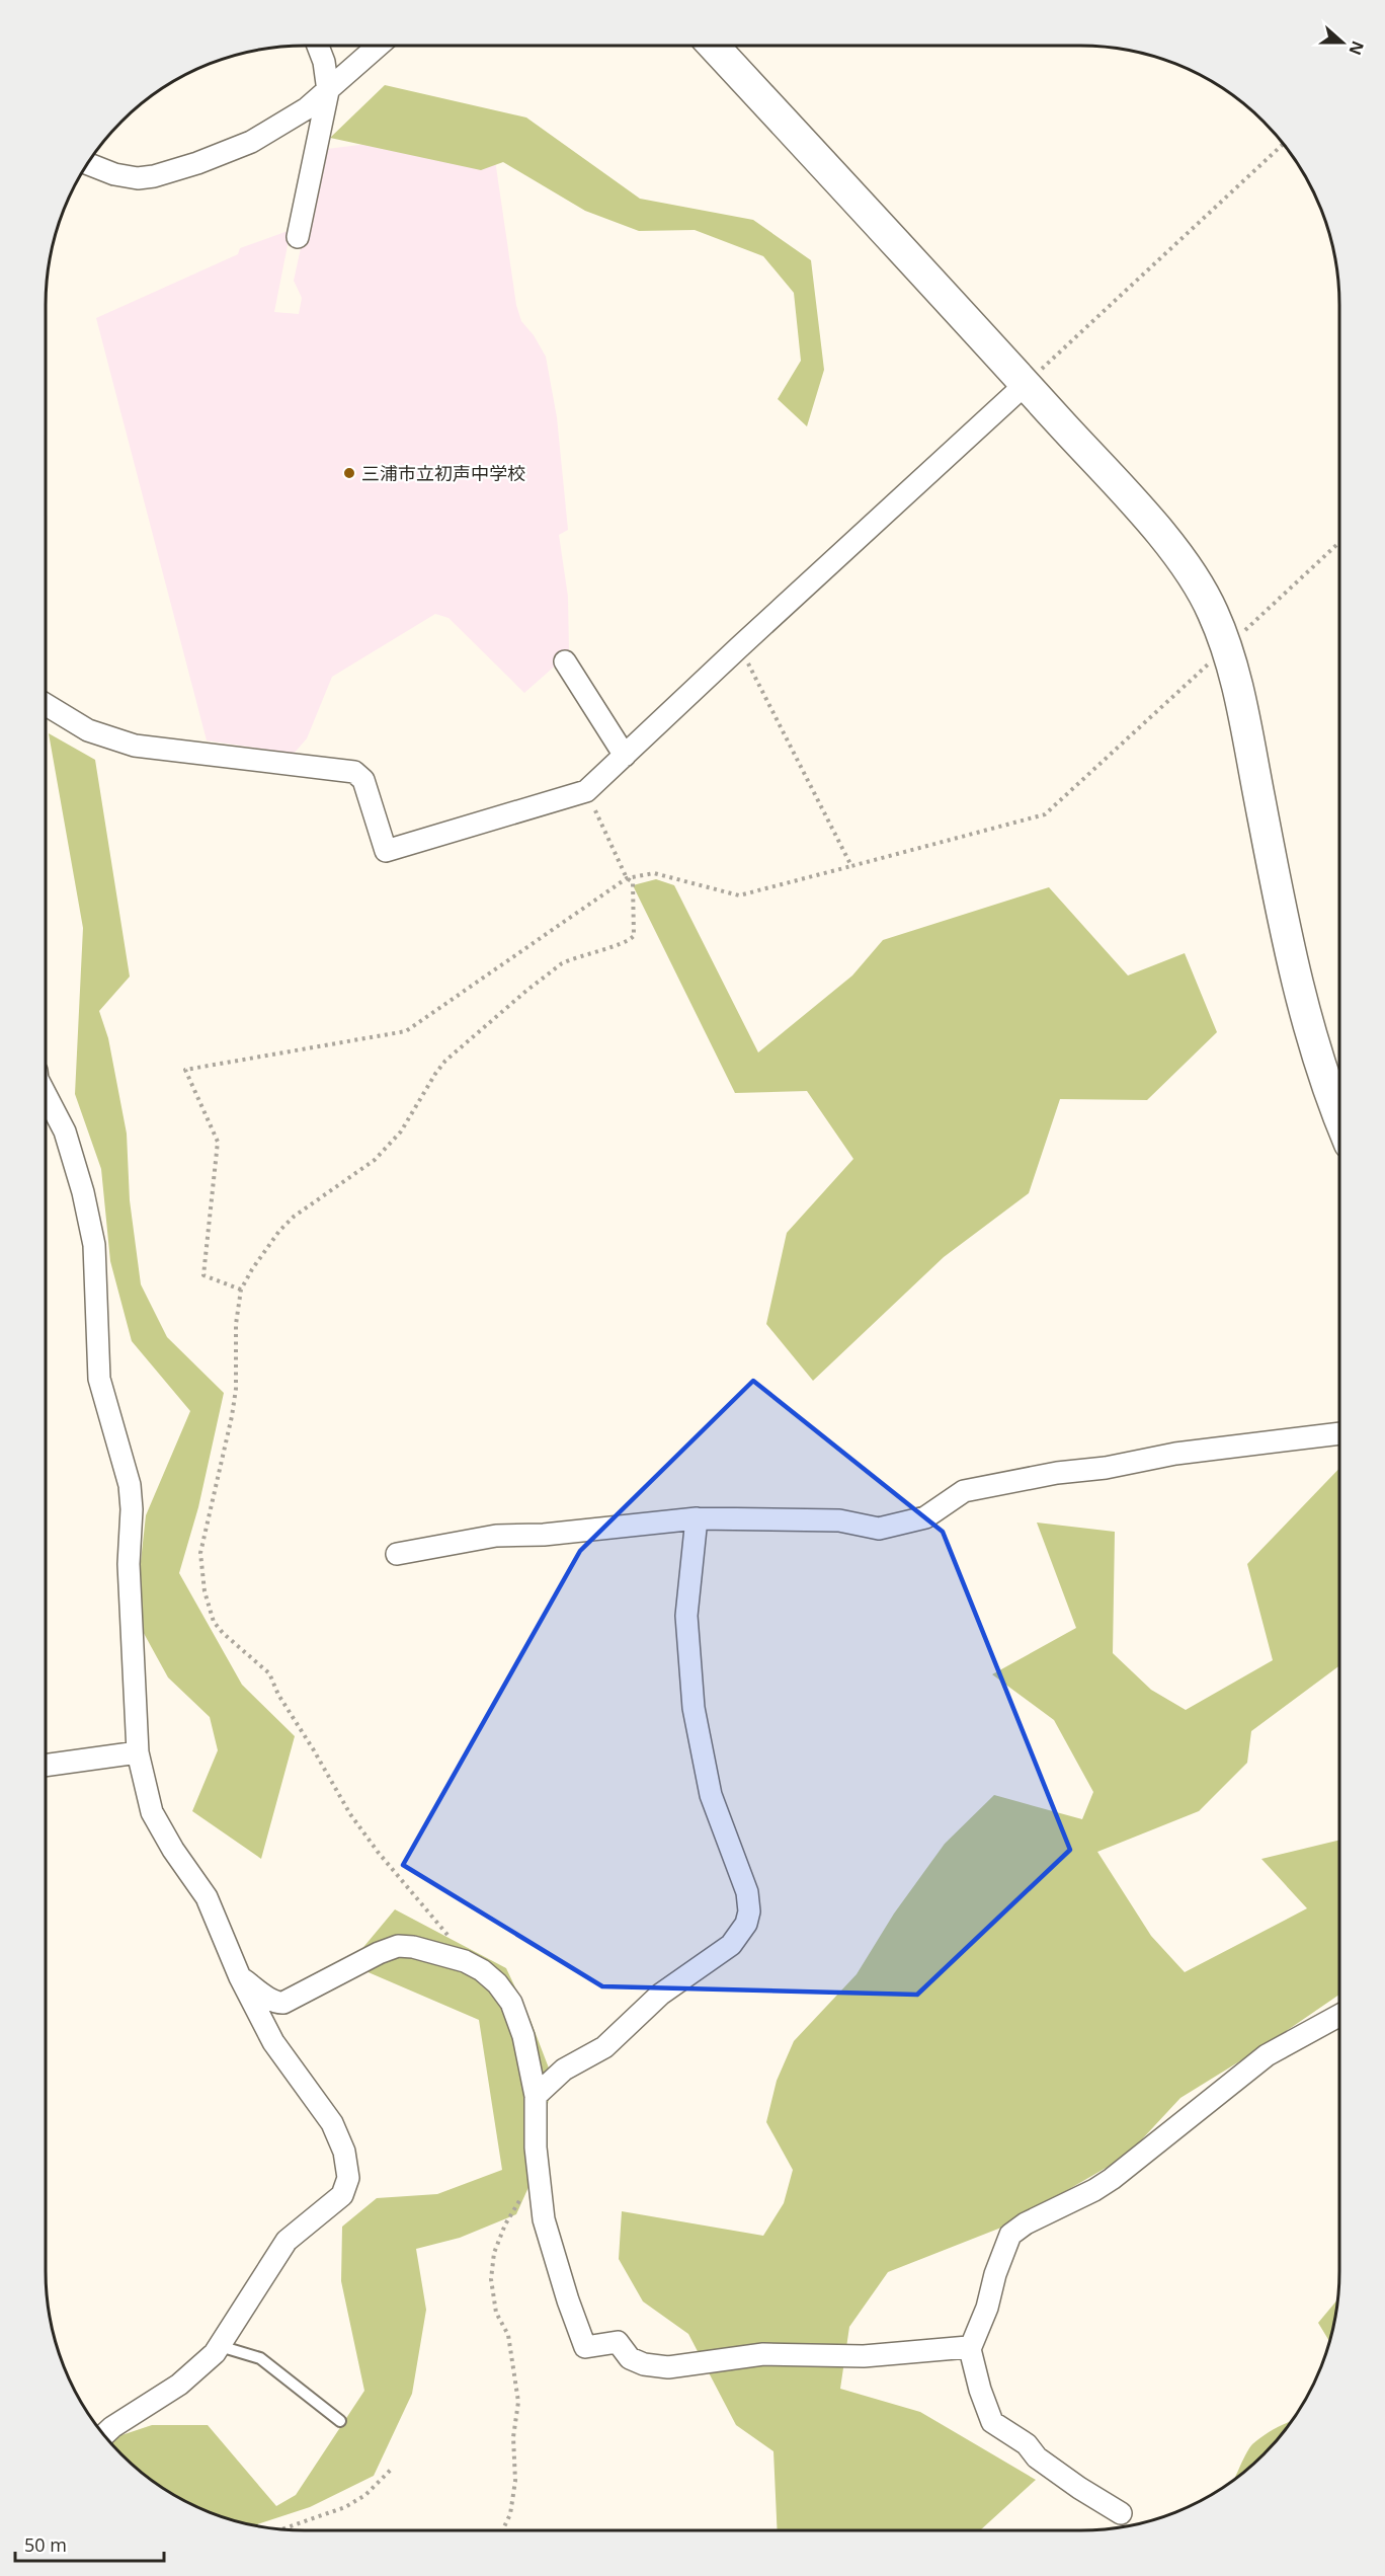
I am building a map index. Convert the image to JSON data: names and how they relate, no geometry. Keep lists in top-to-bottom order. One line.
{"places":["三浦市立初声中学校"],"scale_bar":"50 m","north":"right"}
